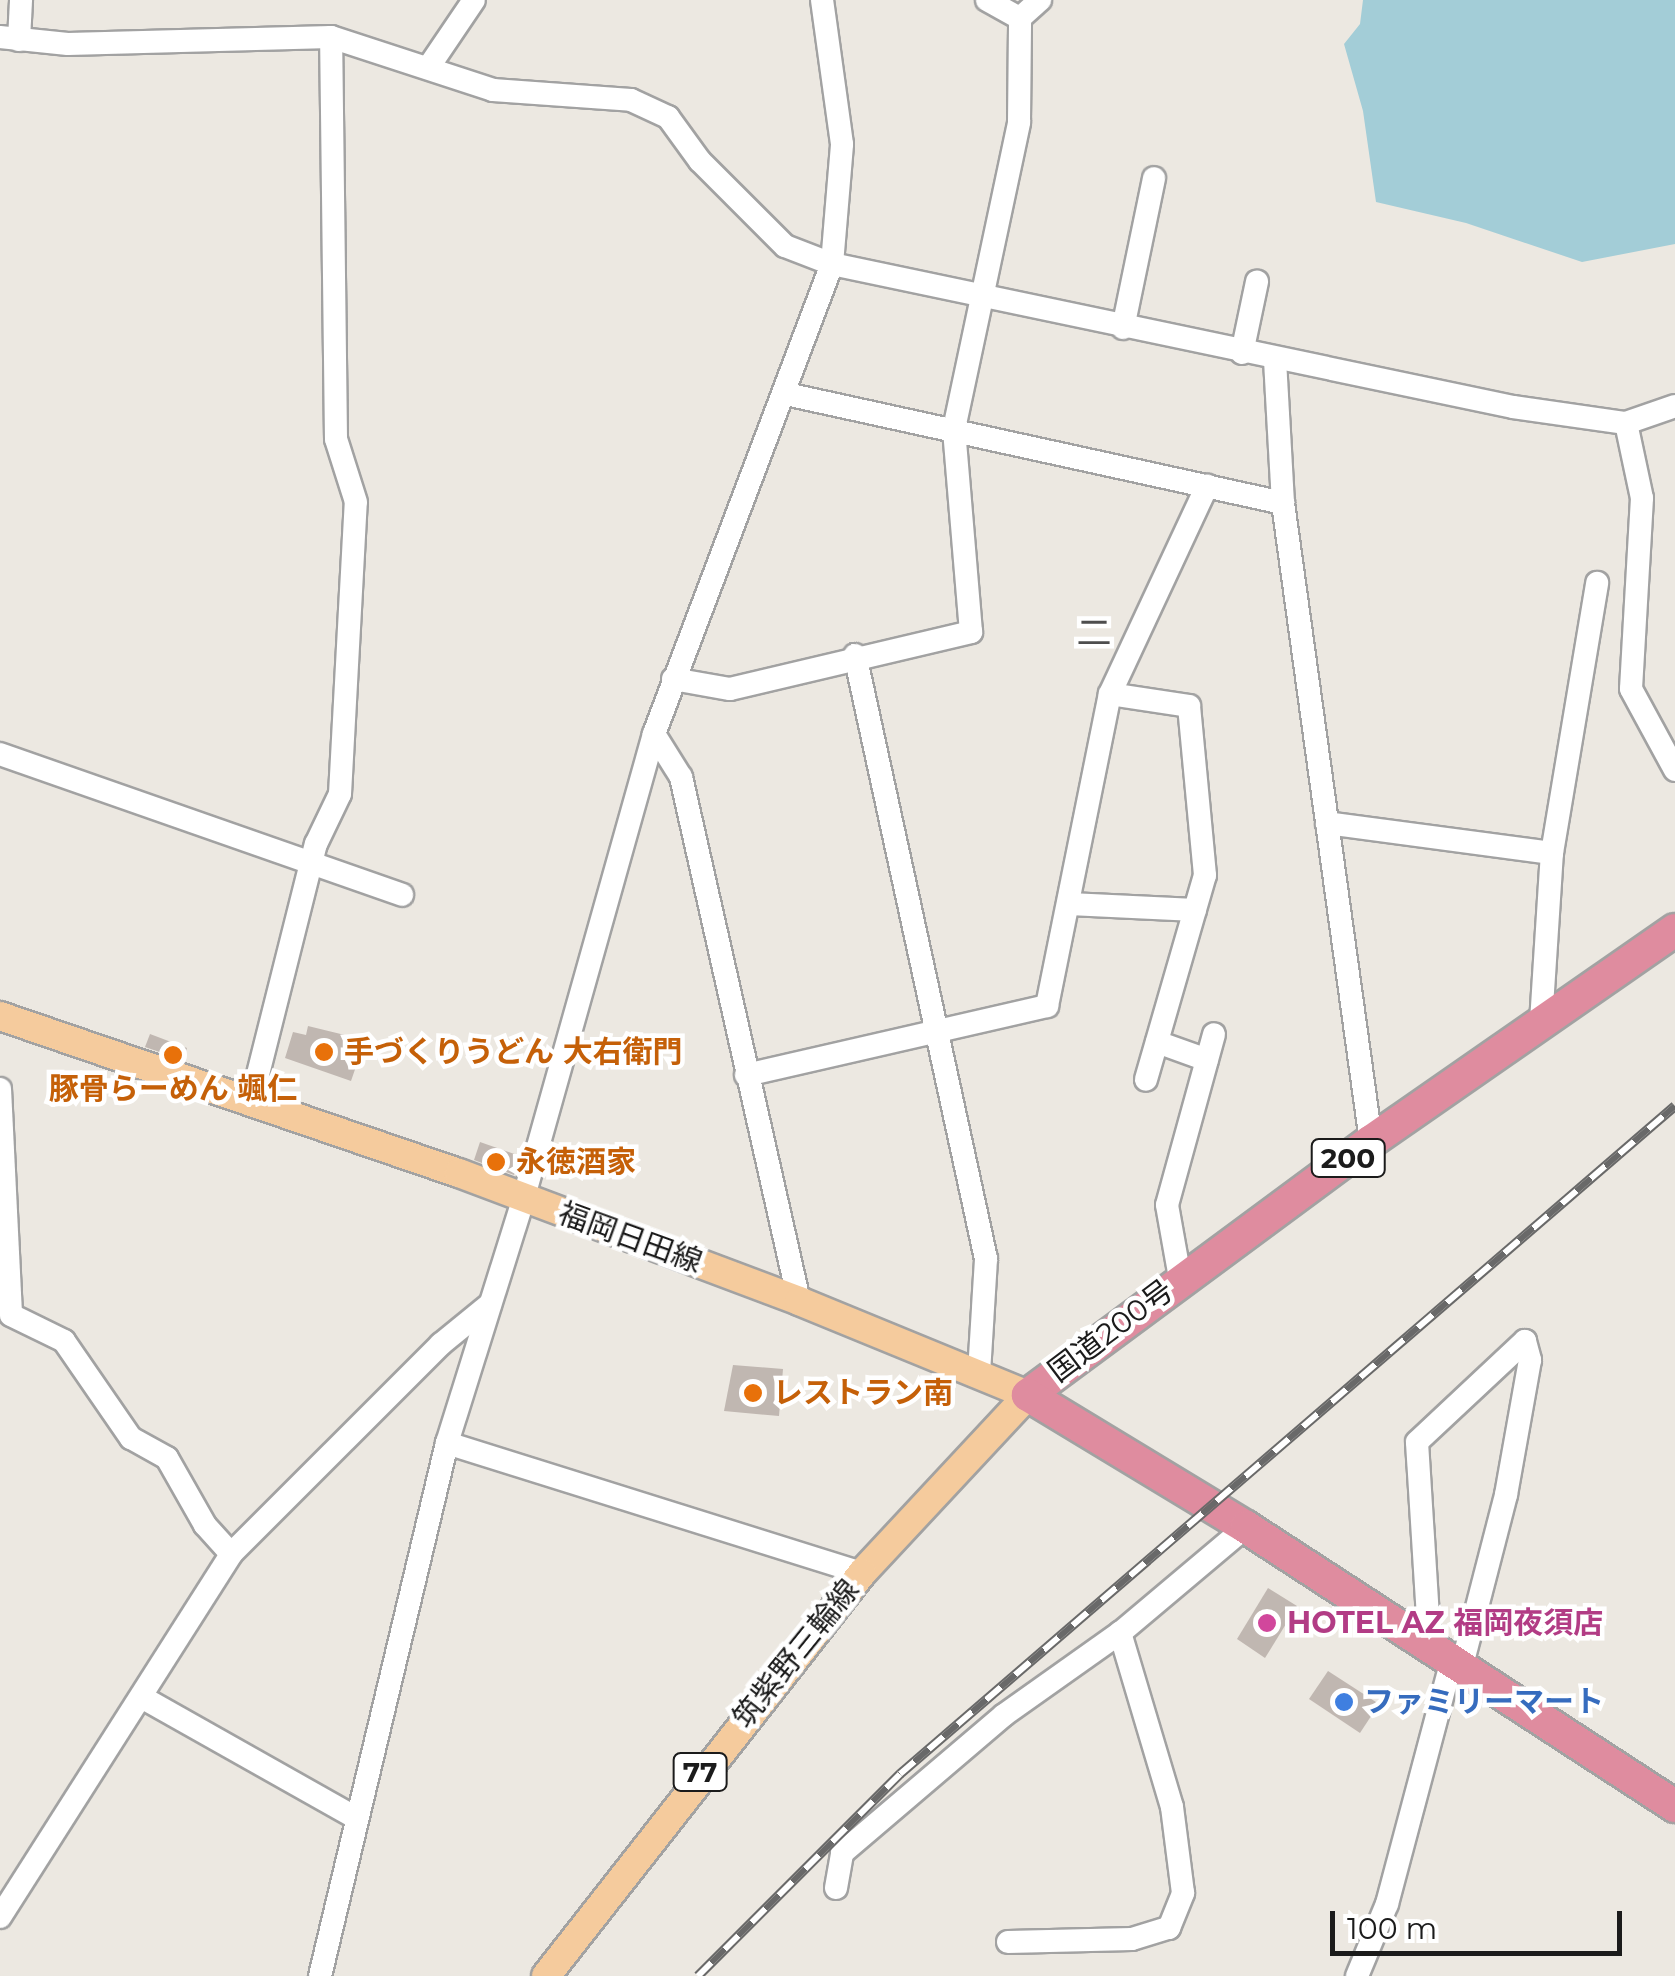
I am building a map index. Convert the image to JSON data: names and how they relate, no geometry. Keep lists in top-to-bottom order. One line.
{"streets":{"highway":["200","国道200号"],"main road":["福岡日田線","筑紫野三輪線","77"]},"crossings":[["福岡日田線","国道200号"],["福岡日田線","筑紫野三輪線"],["国道200号","筑紫野三輪線"]],"districts":["二"],"places":["手づくりうどん 大右衛門","豚骨らーめん 颯仁","永徳酒家","レストラン南","HOTEL AZ 福岡夜須店","ファミリーマート"],"scale_bar":"100 m"}
